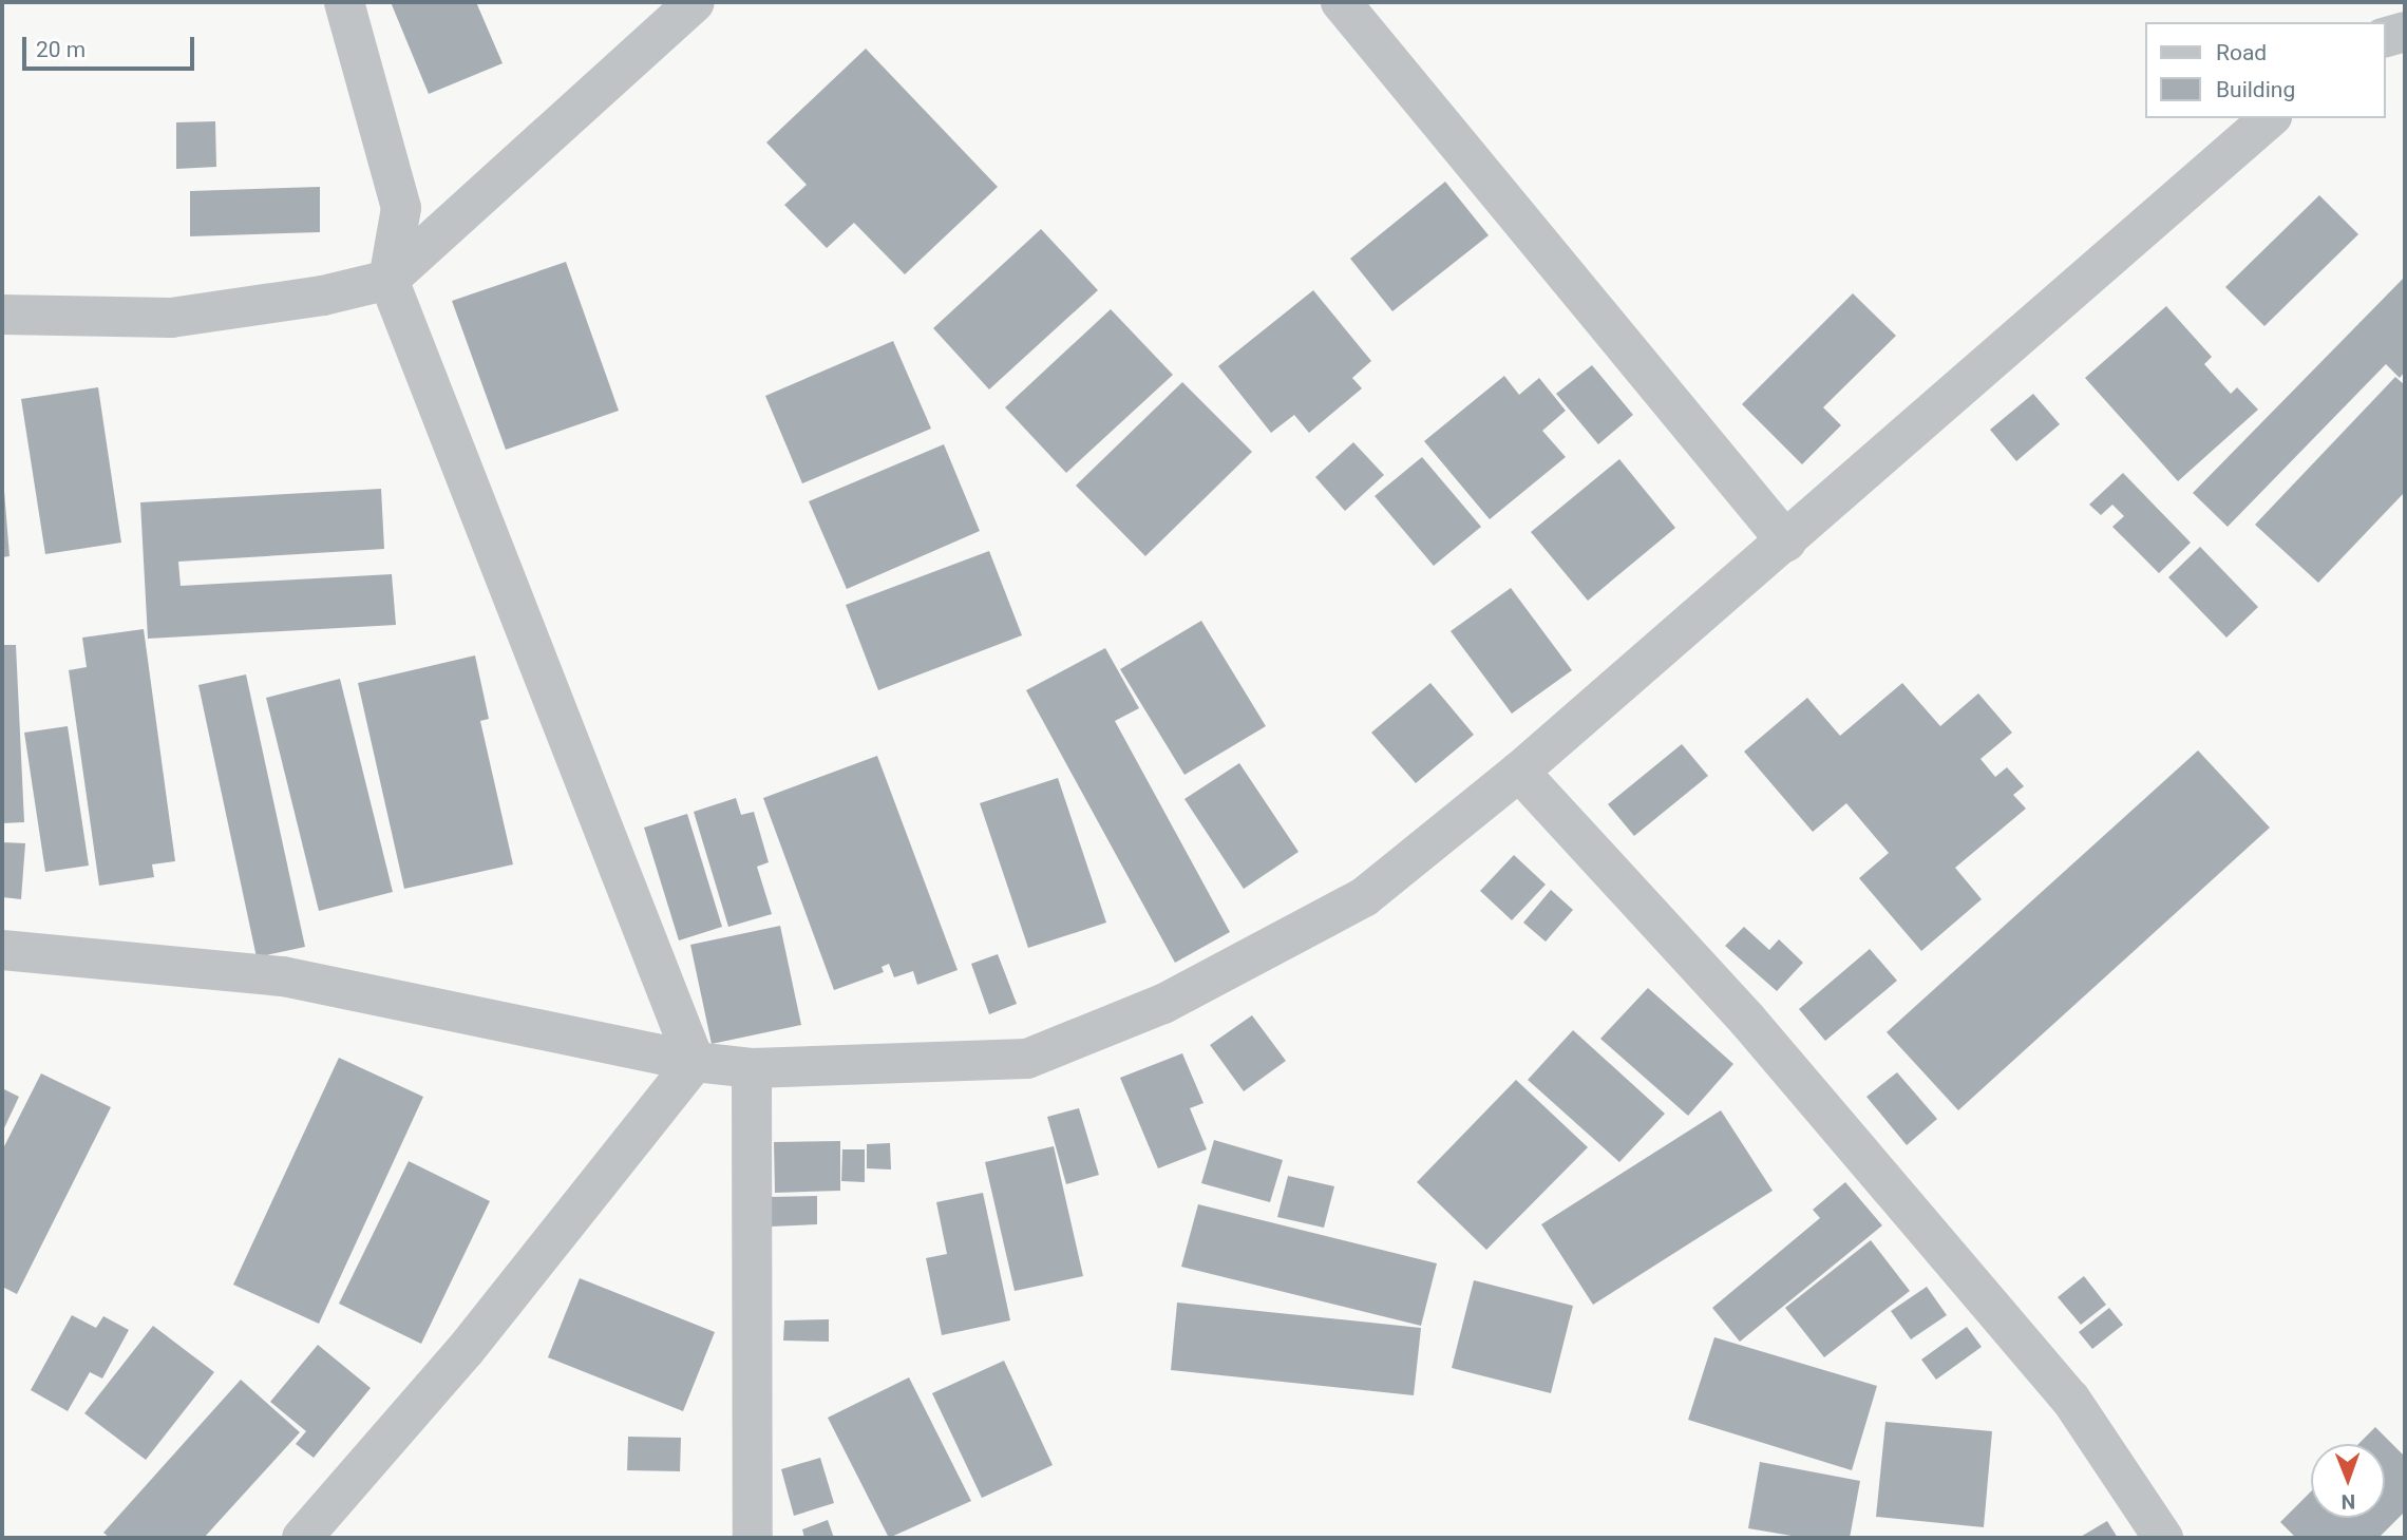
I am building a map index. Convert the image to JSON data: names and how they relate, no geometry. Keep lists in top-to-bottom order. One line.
{"legend":["Road","Building"],"scale_bar":"20 m","north":"bottom"}
